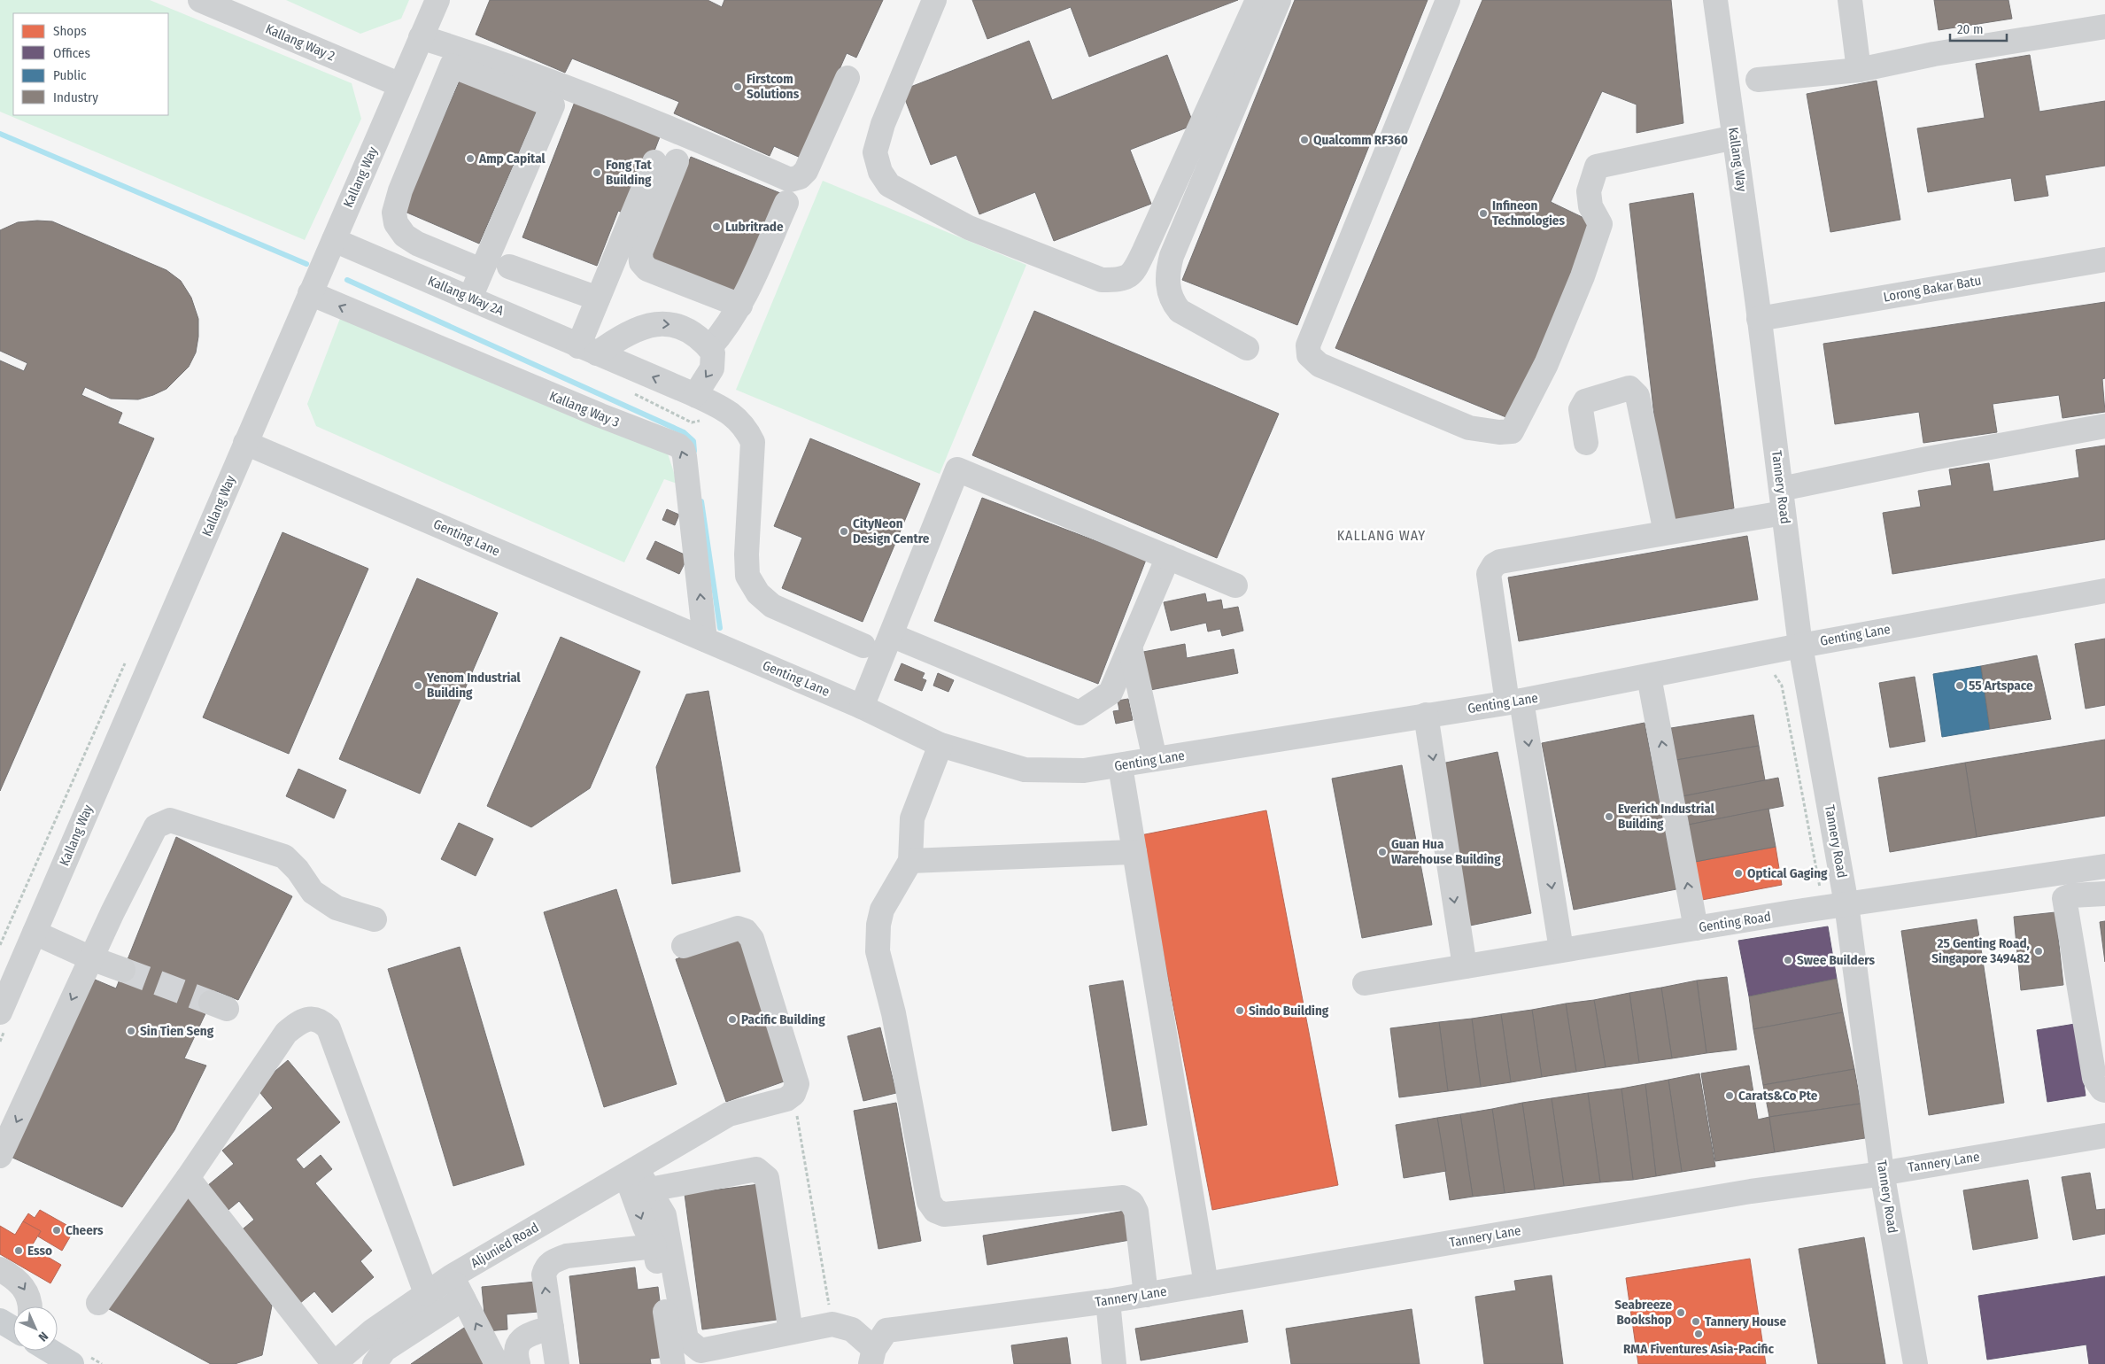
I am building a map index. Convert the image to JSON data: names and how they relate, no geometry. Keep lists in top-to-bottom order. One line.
{"streets":{"street":["Kallang Way 2","Kallang Way","Lorong Bakar Batu","Kallang Way 2A","Kallang Way 3","Tannery Road","Genting Lane","Genting Road","Tannery Lane","Aljunied Road"]},"crossings":[["Kallang Way 2","Kallang Way"],["Kallang Way","Lorong Bakar Batu"],["Kallang Way","Kallang Way 2A"],["Kallang Way","Kallang Way 3"],["Kallang Way","Tannery Road"],["Kallang Way","Genting Lane"],["Lorong Bakar Batu","Tannery Road"],["Kallang Way 3","Genting Lane"],["Tannery Road","Genting Lane"],["Tannery Road","Genting Road"],["Tannery Road","Tannery Lane"]],"one_way":["Kallang Way 3"],"districts":["KALLANG WAY"],"places":["Firstcom Solutions","Qualcomm RF360","Amp Capital","Fong Tat Building","Infineon Technologies","Lubritrade","CityNeon Design Centre","Yenom Industrial Building","55 Artspace","Everich Industrial Building","Guan Hua Warehouse Building","Optical Gaging","25 Genting Road, Singapore 349482","Swee Builders","Sindo Building","Pacific Building","Sin Tien Seng","Carats&Co Pte","Cheers","Esso","Seabreeze Bookshop","Tannery House","RMA Fiventures Asia-Pacific"],"legend":["Shops","Offices","Public","Industry"],"scale_bar":"20 m","north":"bottom right"}
